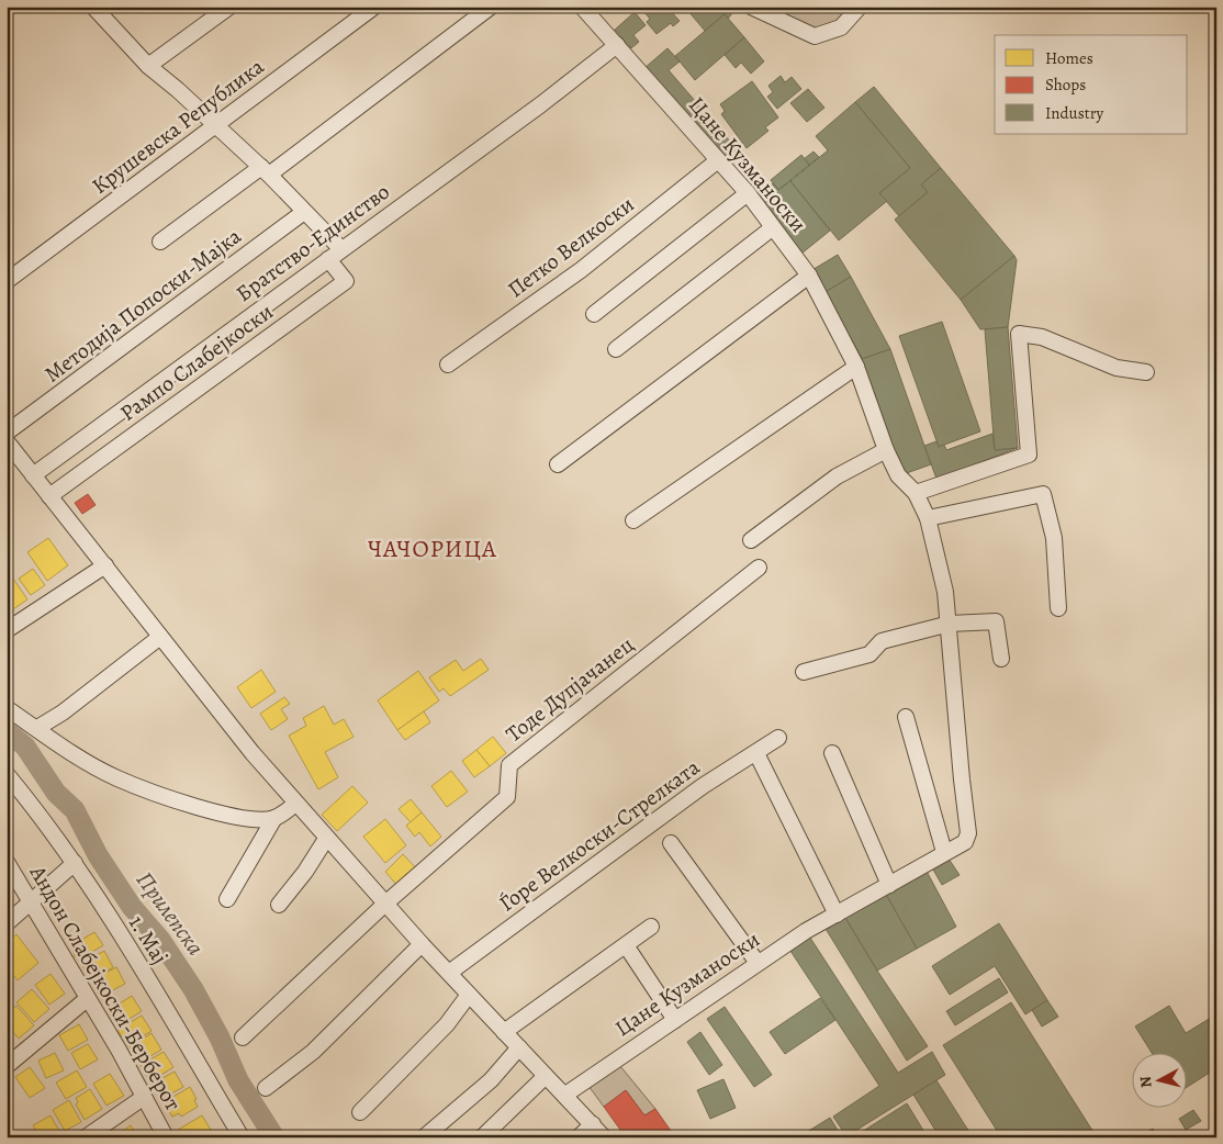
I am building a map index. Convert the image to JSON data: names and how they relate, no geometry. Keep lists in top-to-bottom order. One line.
{"streets":{"street":["Крушевска Република","Цане Кузманоски","Братство-Единство","Петко Велкоски","Методија Попоски-Мајка","Рампо Слабејкоски","Тоде Дупјачанец","Ѓоре Велкоски-Стрелката","1. Мај","Андон Слабејкоски-Берберот"]},"crossings":[["Цане Кузманоски","Братство-Единство"],["Цане Кузманоски","Петко Велкоски"],["Братство-Единство","Рампо Слабејкоски"]],"districts":["ЧАЧОРИЦА"],"water":["Прилепска"],"legend":["Homes","Shops","Industry"],"north":"left"}
